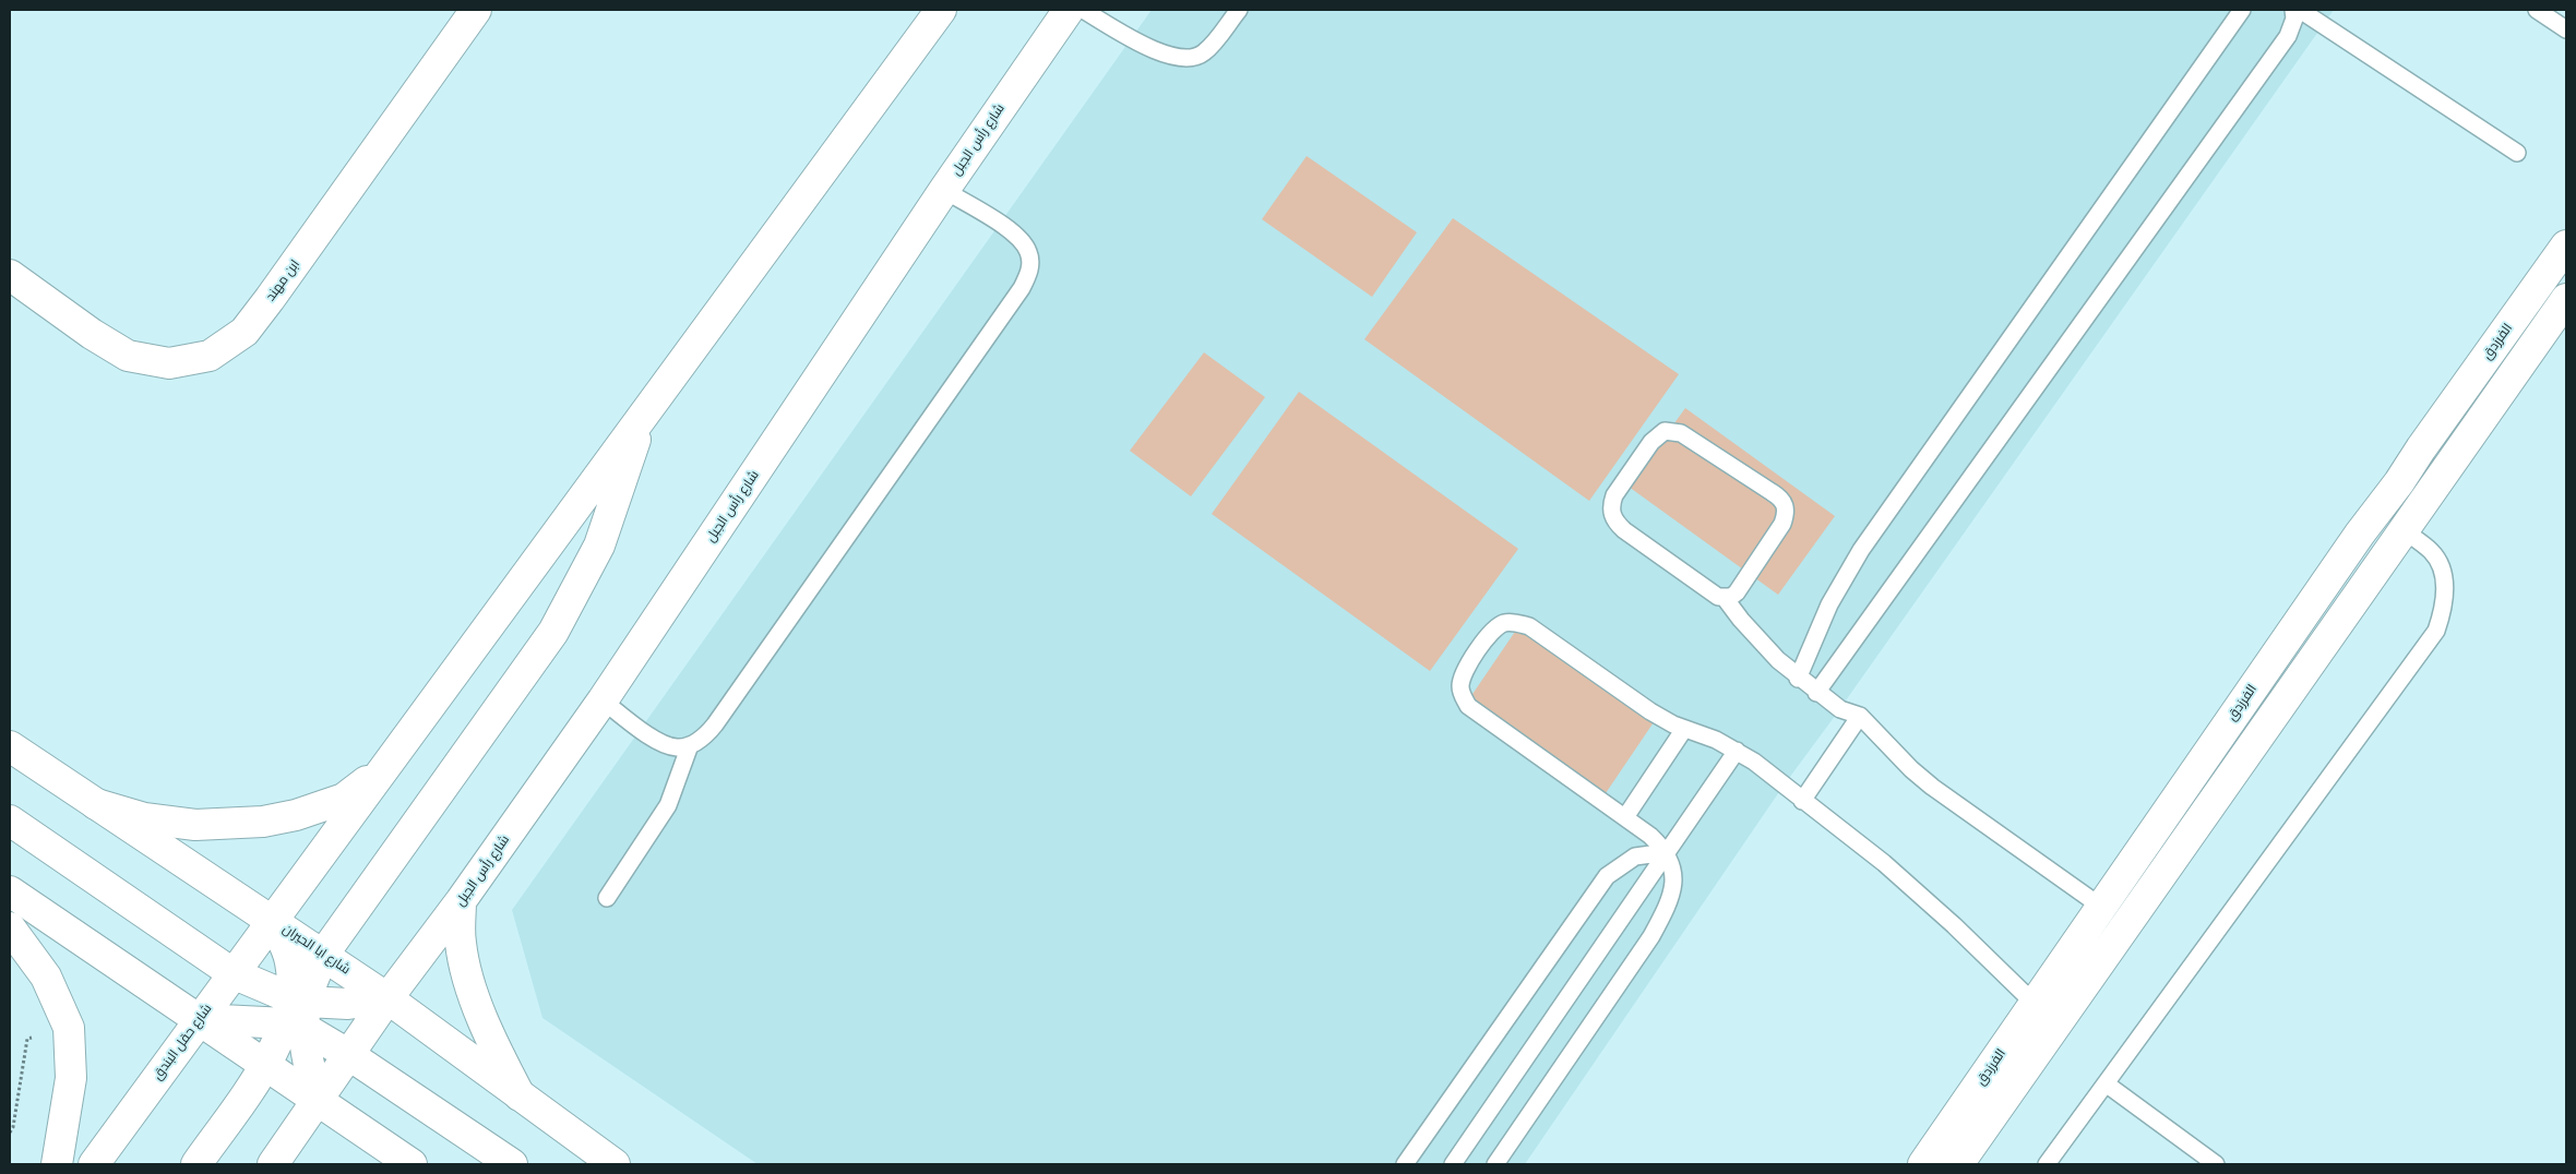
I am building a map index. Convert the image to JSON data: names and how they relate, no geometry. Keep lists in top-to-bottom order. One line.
{"streets":{"main road":["شارع رأس الجبل","ابن مهند","الفرزدق","شارع ابا الحيران","شارع حقل البندق"]},"crossings":[["شارع رأس الجبل","شارع ابا الحيران"],["شارع ابا الحيران","شارع حقل البندق"]]}
